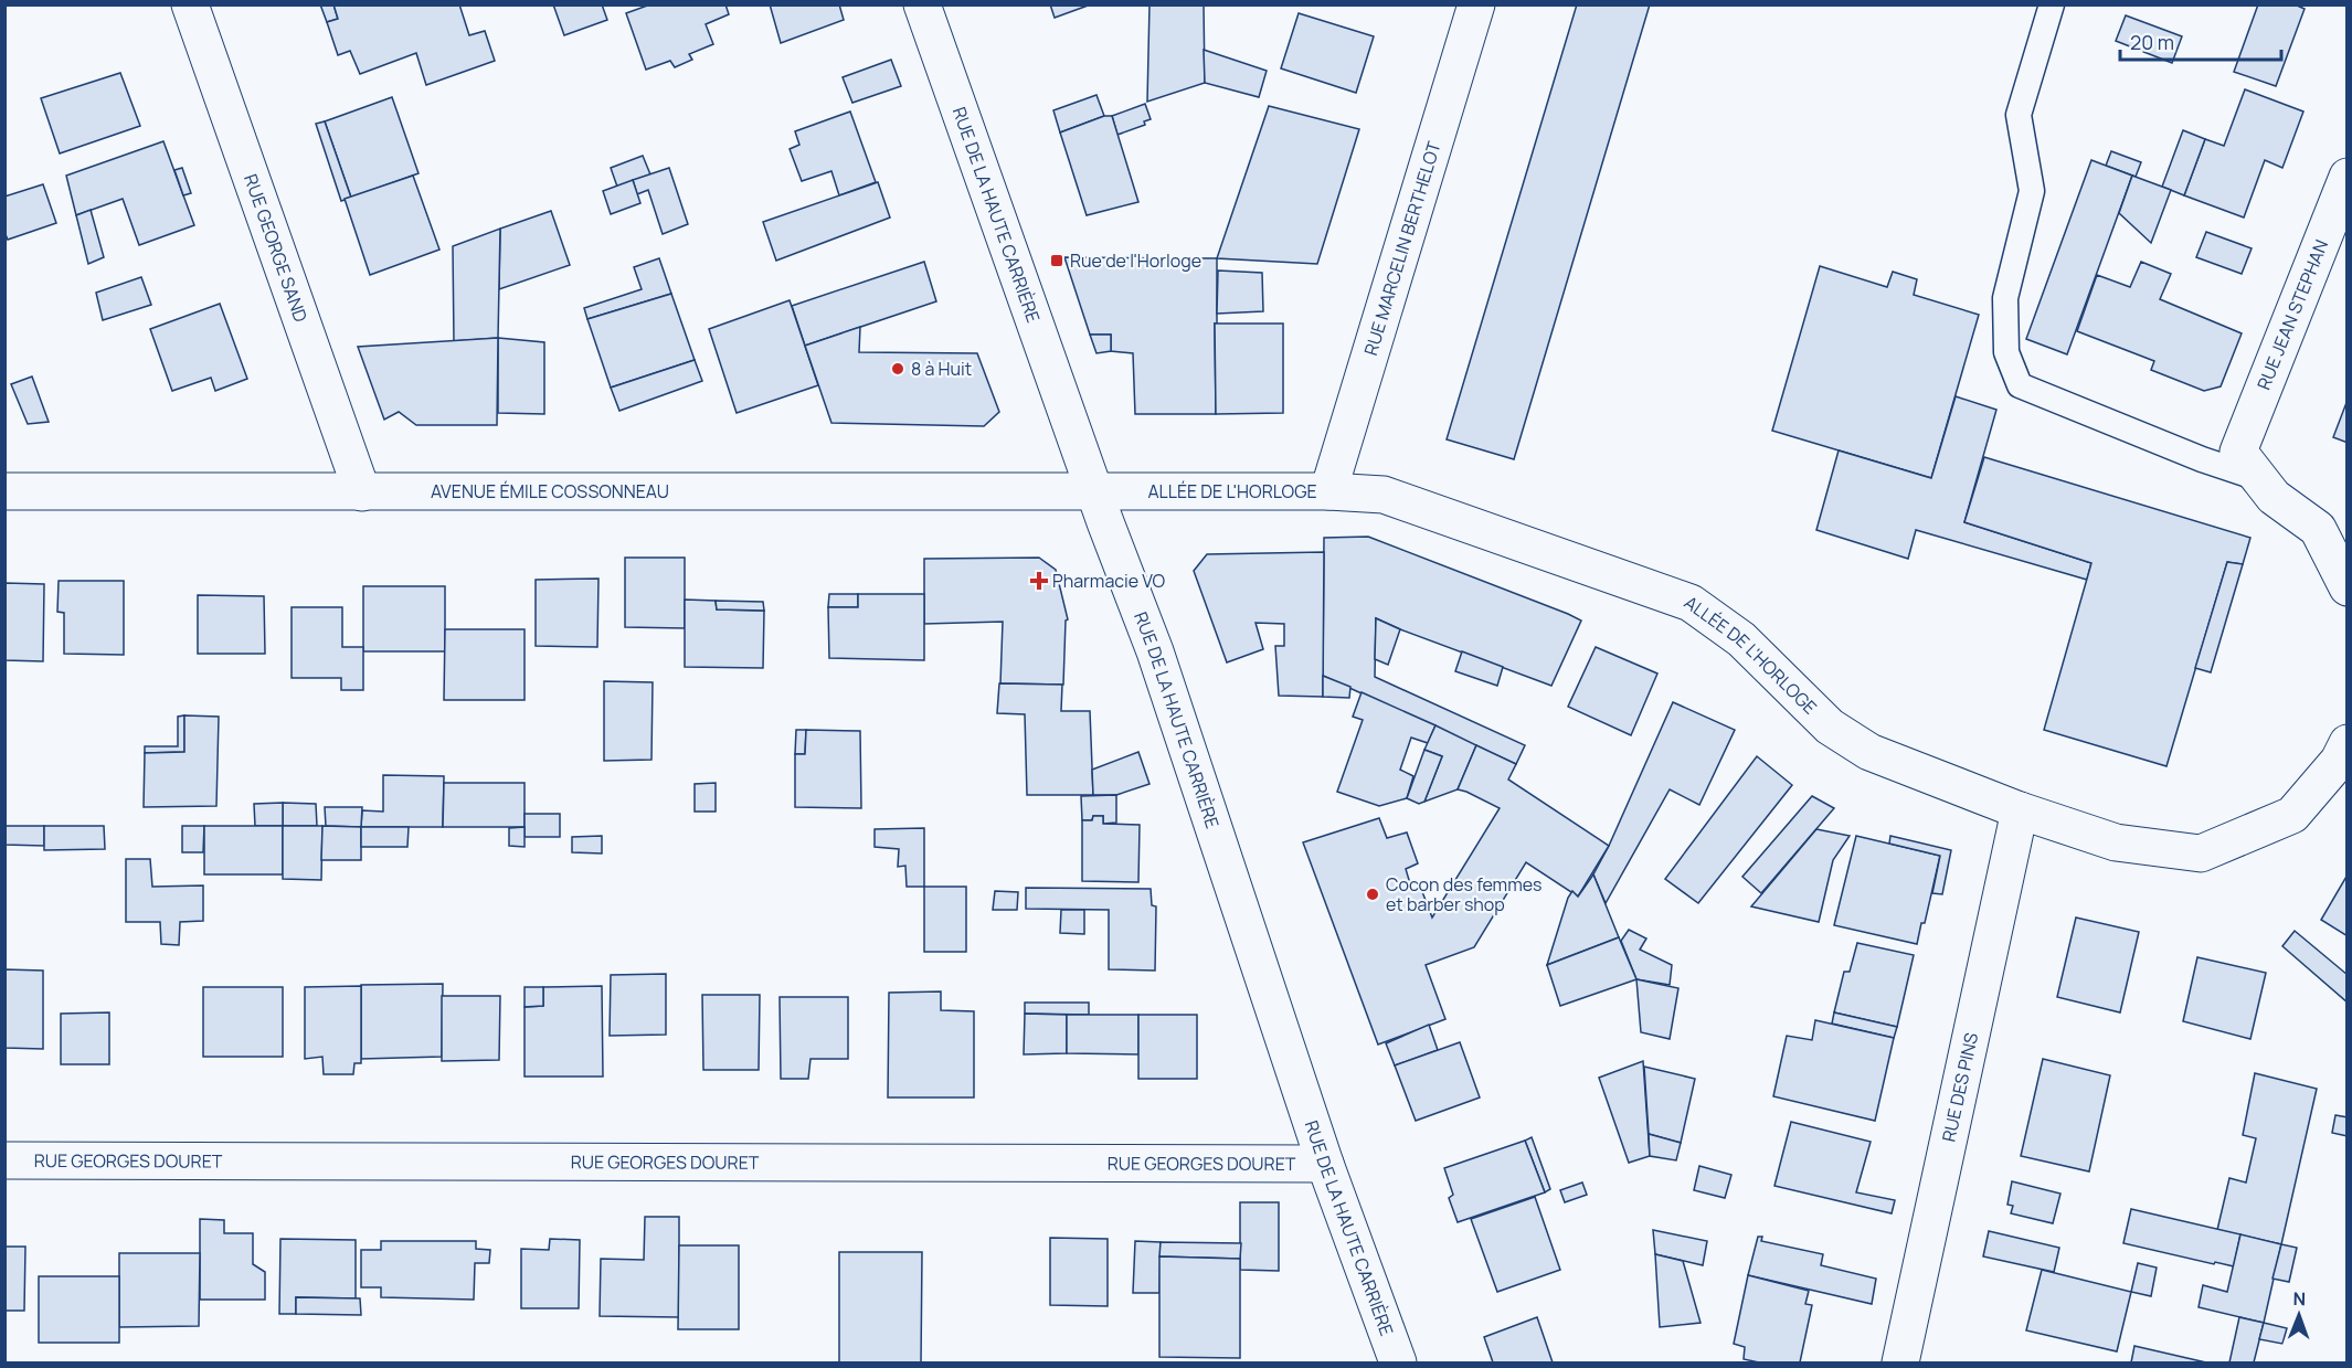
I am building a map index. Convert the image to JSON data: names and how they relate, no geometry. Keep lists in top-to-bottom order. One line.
{"streets":{"street":["RUE DE LA HAUTE CARRIÈRE","RUE GEORGE SAND","RUE MARCELIN BERTHELOT","RUE JEAN STEPHAN","ALLÉE DE L'HORLOGE","AVENUE ÉMILE COSSONNEAU","RUE DES PINS","RUE GEORGES DOURET"]},"crossings":[["RUE DE LA HAUTE CARRIÈRE","ALLÉE DE L'HORLOGE"],["RUE DE LA HAUTE CARRIÈRE","AVENUE ÉMILE COSSONNEAU"],["RUE DE LA HAUTE CARRIÈRE","RUE GEORGES DOURET"],["RUE GEORGE SAND","AVENUE ÉMILE COSSONNEAU"],["RUE MARCELIN BERTHELOT","ALLÉE DE L'HORLOGE"],["ALLÉE DE L'HORLOGE","AVENUE ÉMILE COSSONNEAU"],["ALLÉE DE L'HORLOGE","RUE DES PINS"]],"places":{"transit":["Rue de l'Horloge"],"other":["8 à Huit","Cocon des femmes et barber shop"],"health":["Pharmacie VO"]},"scale_bar":"20 m","north":"top"}
